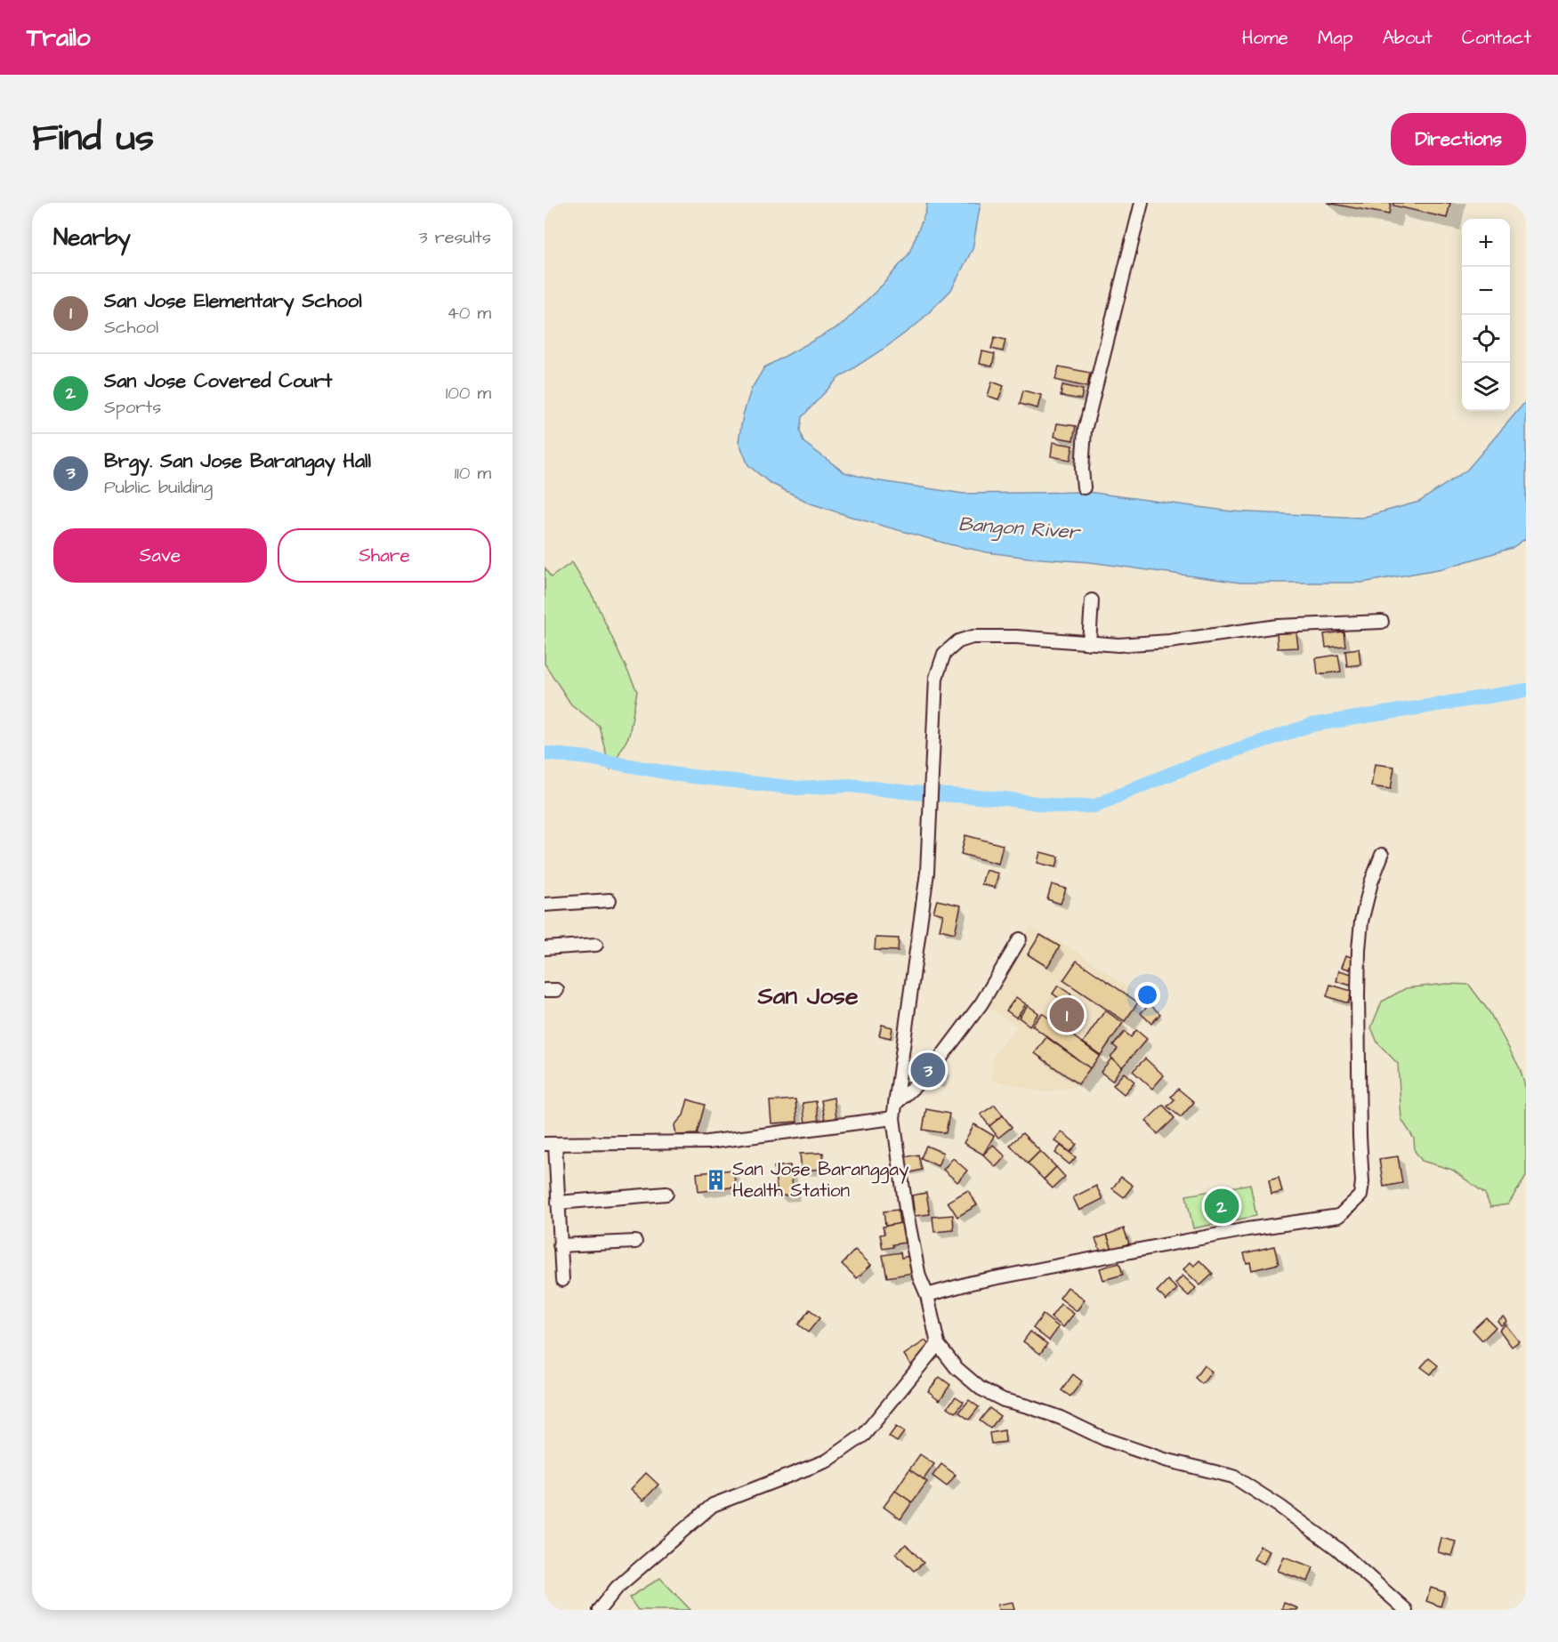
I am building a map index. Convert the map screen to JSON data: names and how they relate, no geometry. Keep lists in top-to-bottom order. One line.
{"districts":["San Jose"],"water":["Bangon River"],"places":{"building":["San Jose Baranggay Health Station"]},"page":{"header":"Trailo","nav":["Home","Map","About","Contact"],"title":"Find us","buttons":["Directions",["Save","Share"]],"heading":["Nearby","3 results"],"map_buttons":["+","−"],"list":[{"mark":"1","name":"San Jose Elementary School","note":"School","value":"40 m"},{"mark":"2","name":"San Jose Covered Court","note":"Sports","value":"100 m"},{"mark":"3","name":"Brgy. San Jose Barangay Hall","note":"Public building","value":"110 m"}],"pins":["1","3","2"]}}
